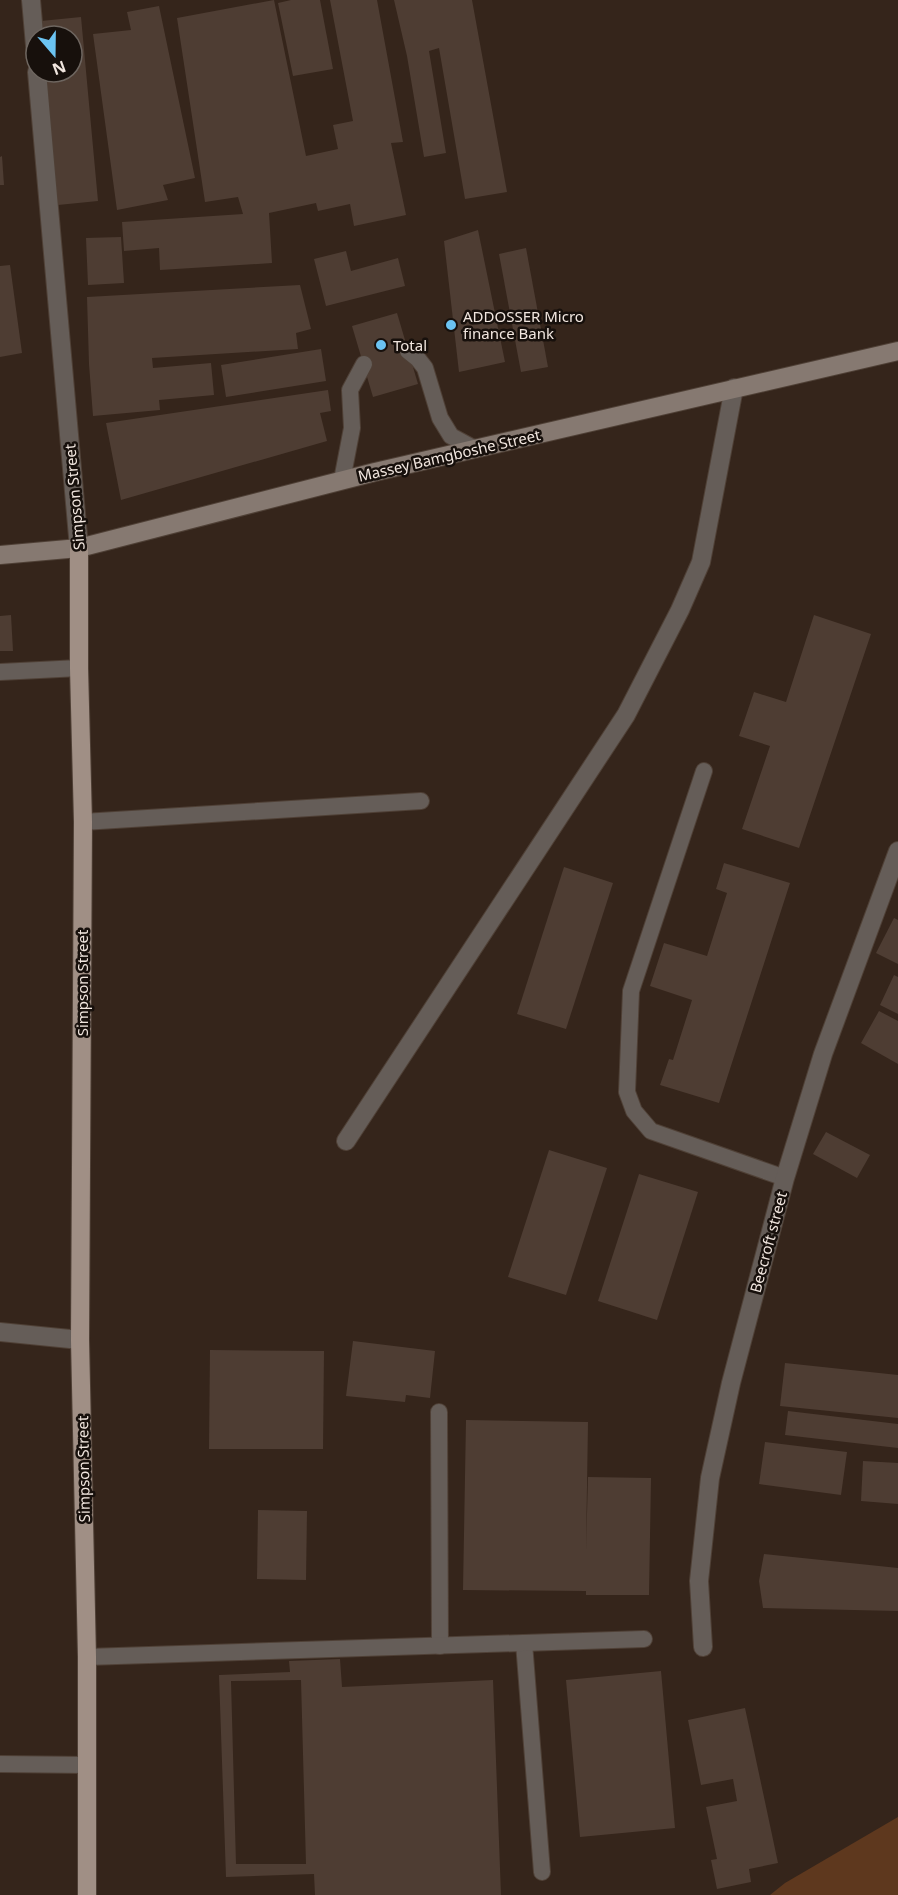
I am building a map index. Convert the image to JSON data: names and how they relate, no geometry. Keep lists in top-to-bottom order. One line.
{"streets":{"main road":["Massey Bamgboshe Street","Simpson Street"],"street":["Beecroft street"]},"crossings":[["Massey Bamgboshe Street","Simpson Street"]],"places":["ADDOSSER Micro finance Bank","Total"],"north":"bottom"}
